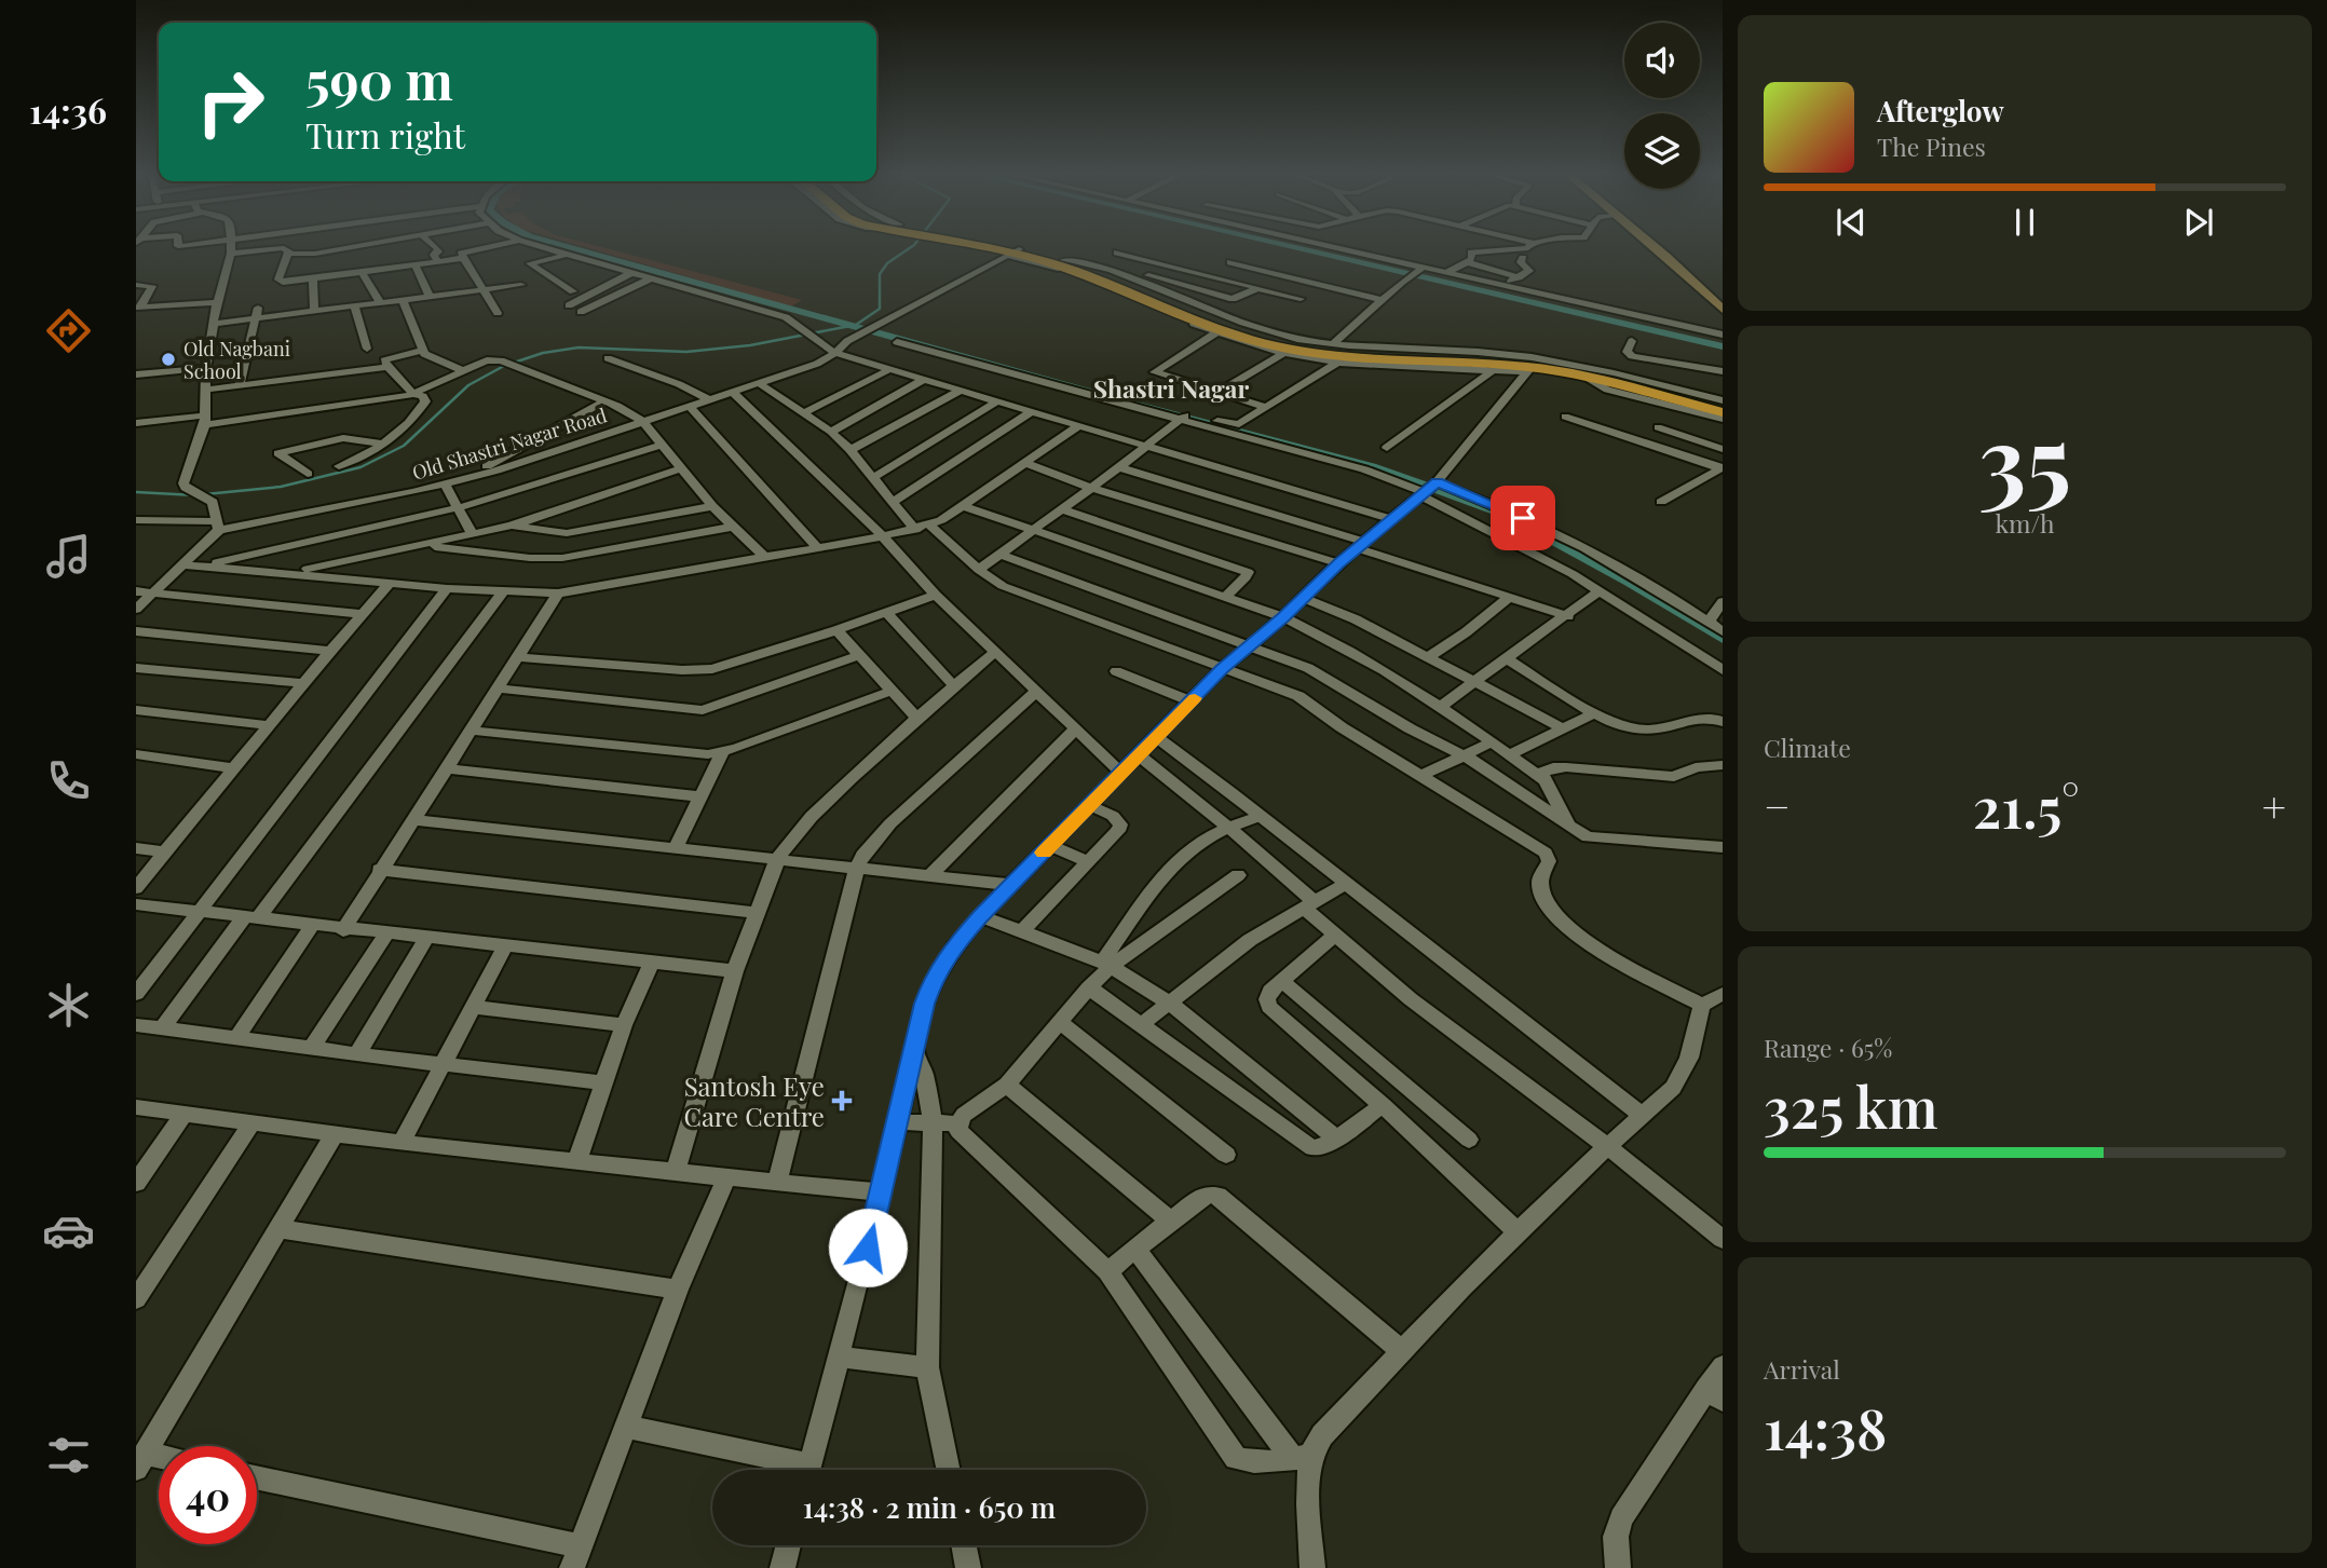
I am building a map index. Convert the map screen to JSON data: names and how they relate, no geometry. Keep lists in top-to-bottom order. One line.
{"streets":{"street":["Old Shastri Nagar Road"]},"districts":["Shastri Nagar"],"places":{"other":["Old Nagbani School"],"health":["Santosh Eye Care Centre"]},"page":{"tabs":"14:36","turn":["590 m","Turn right"],"song":["Afterglow","The Pines"],"tile":[["35","km/h"],"Climate",["Range · 65%","325 km"],["Arrival","14:38"]],"heat":["−","21.5°","+"],"limit":"40","trip":"14:38 · 2 min · 650 m"}}
